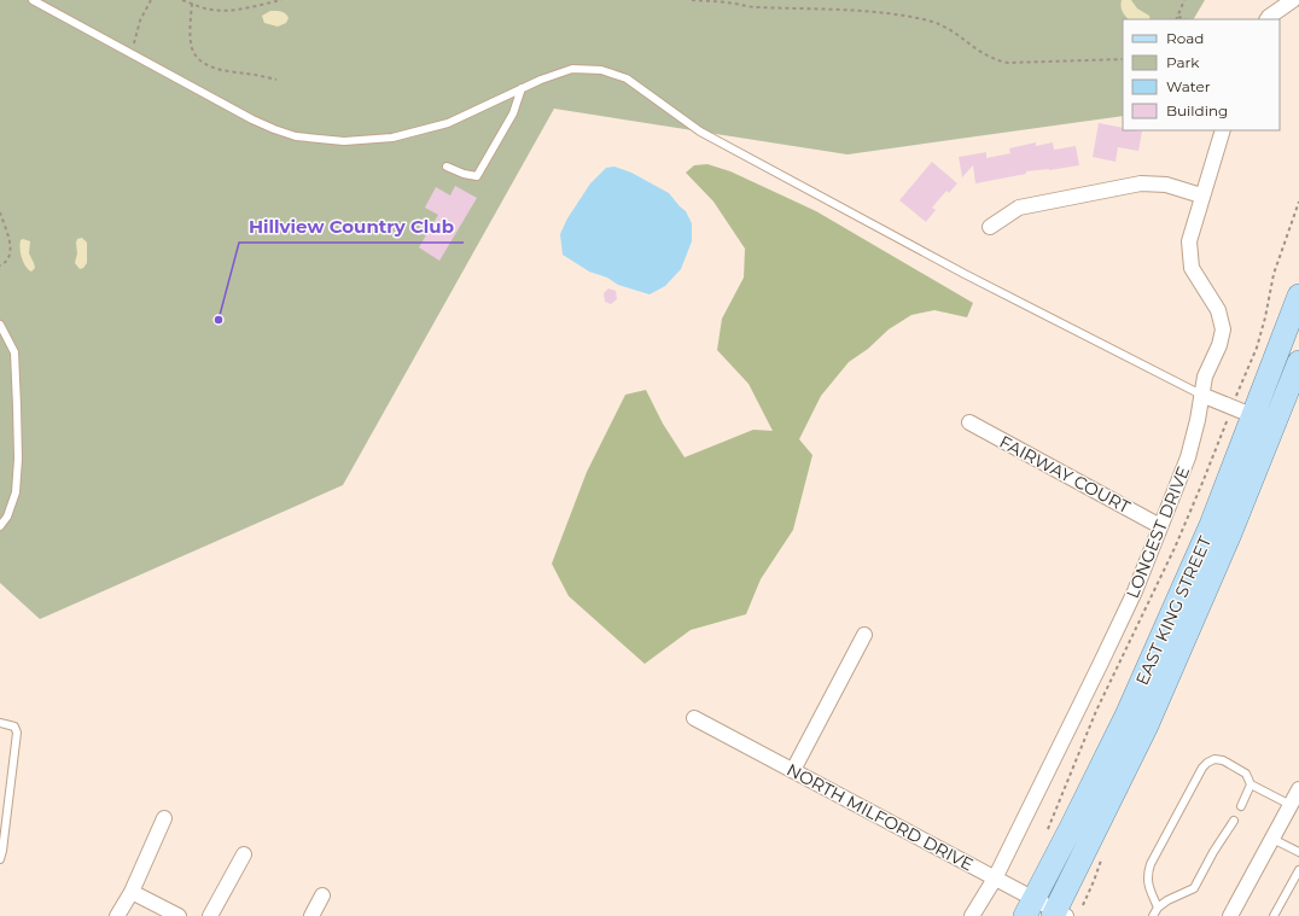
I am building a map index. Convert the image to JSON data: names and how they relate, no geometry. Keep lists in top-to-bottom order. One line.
{"streets":{"main road":["EAST KING STREET"],"street":["FAIRWAY COURT","LONGEST DRIVE","NORTH MILFORD DRIVE"]},"crossings":[["FAIRWAY COURT","LONGEST DRIVE"],["LONGEST DRIVE","NORTH MILFORD DRIVE"],["EAST KING STREET","NORTH MILFORD DRIVE"]],"places":["Hillview Country Club"],"legend":["Road","Park","Water","Building"]}
